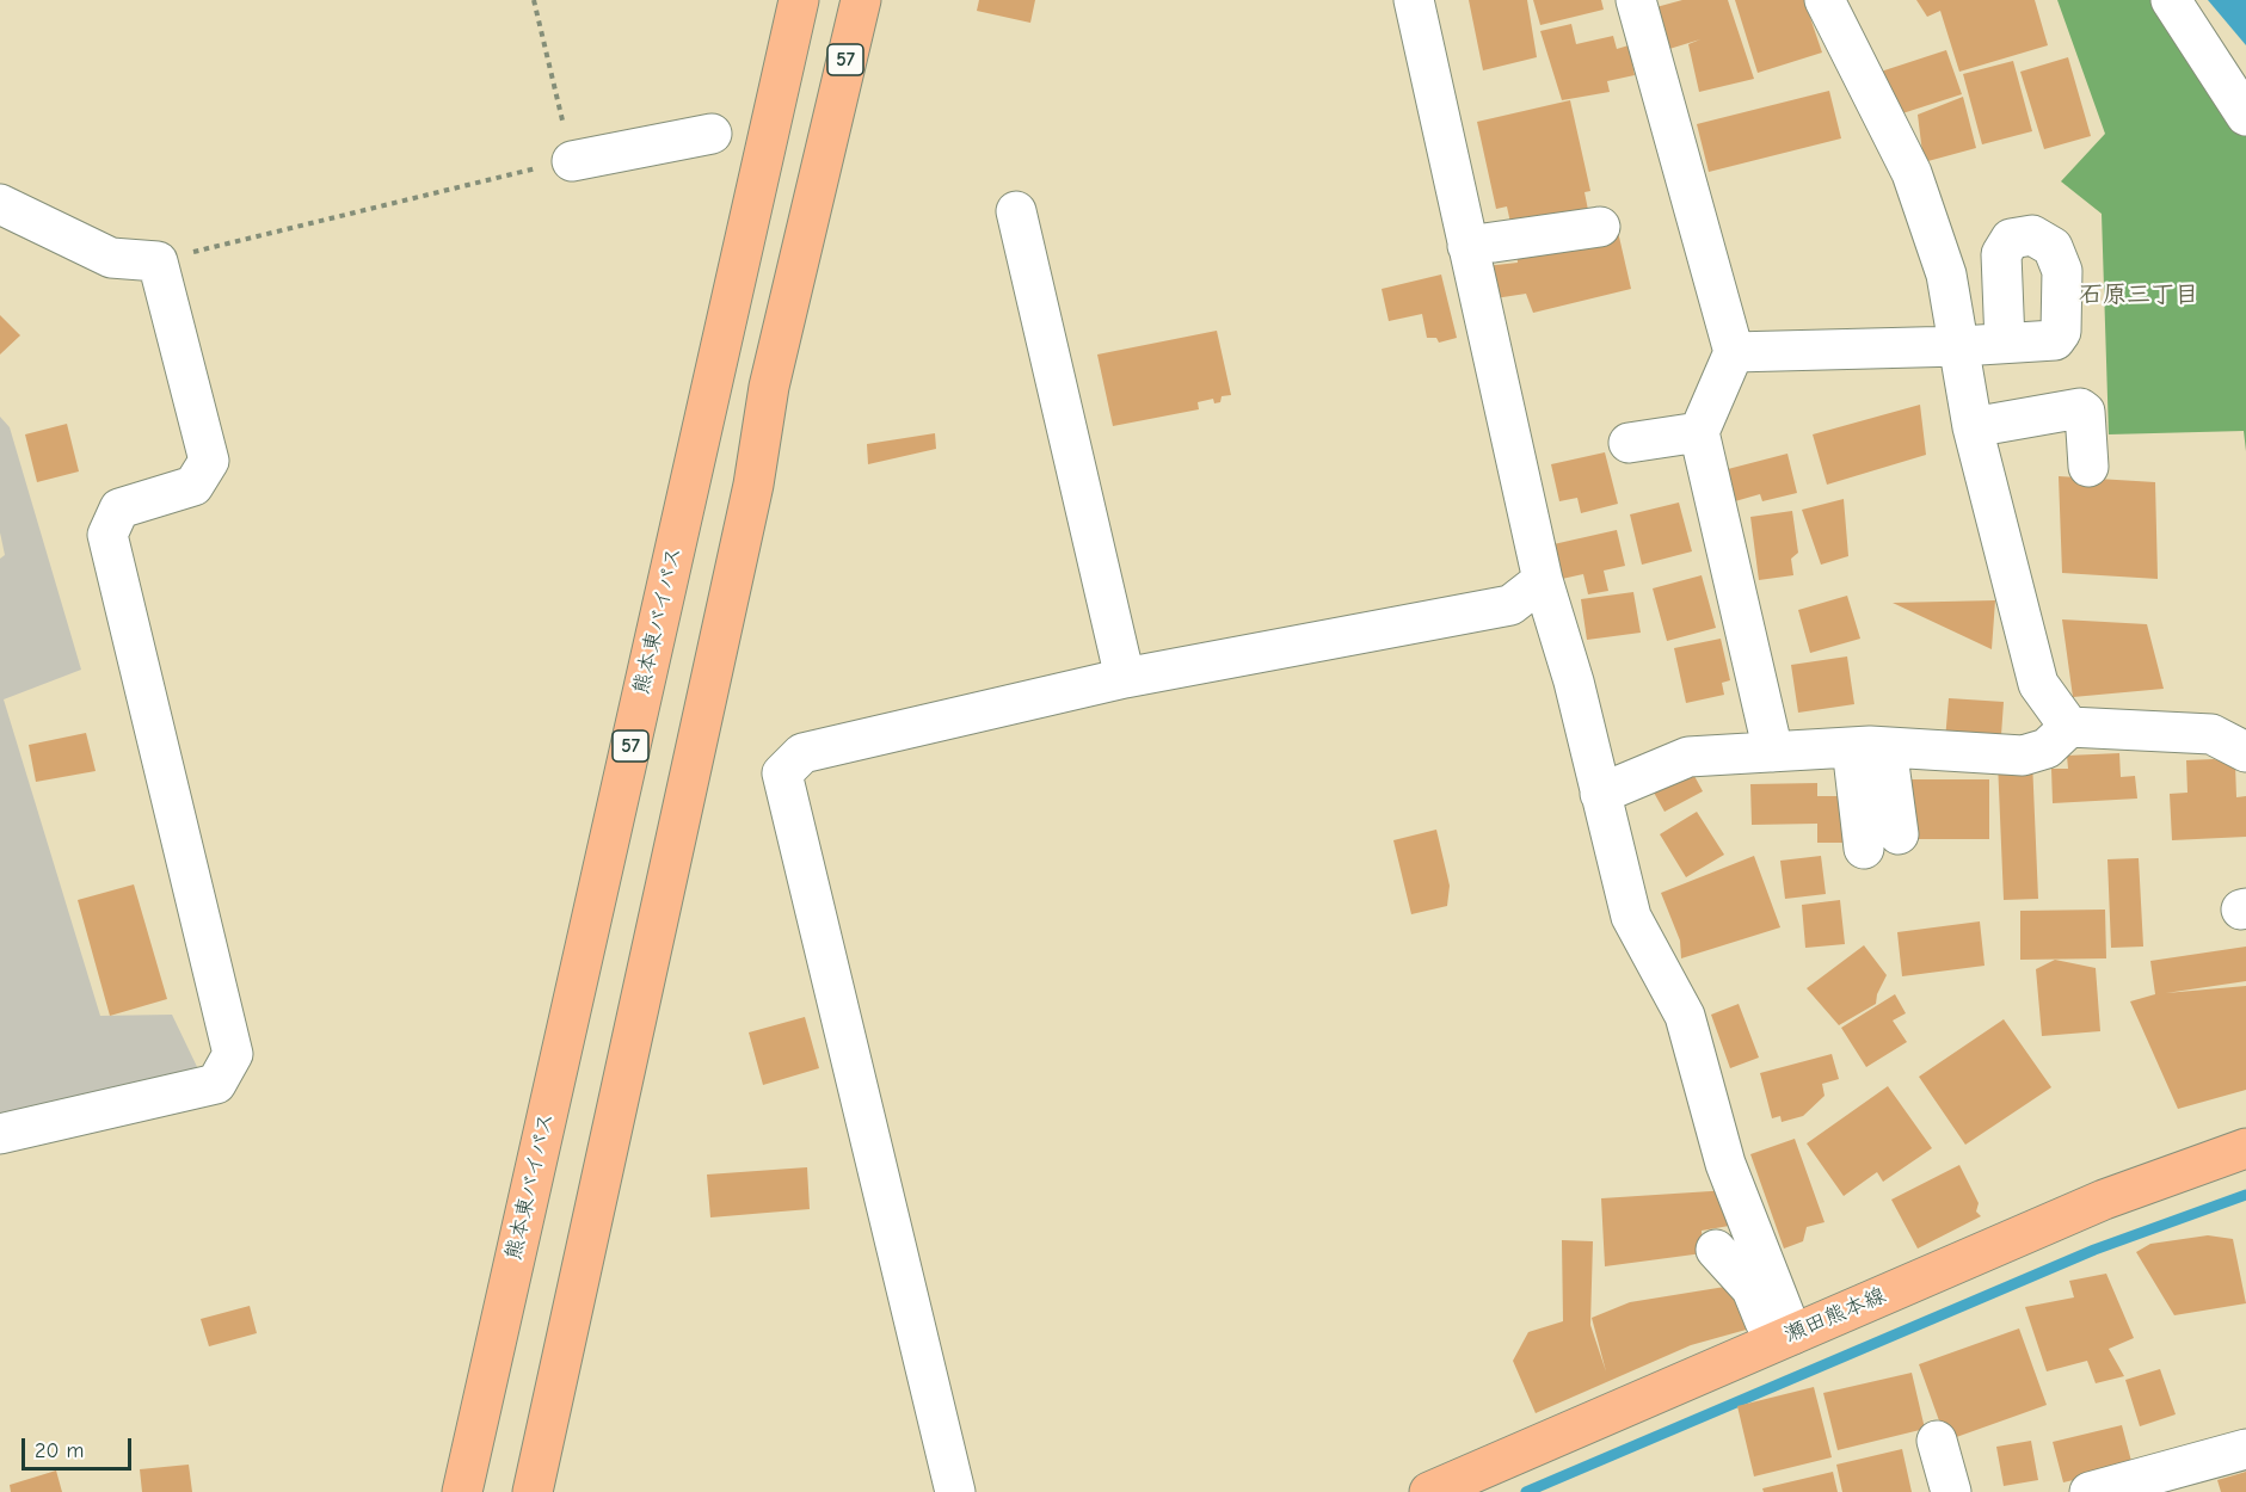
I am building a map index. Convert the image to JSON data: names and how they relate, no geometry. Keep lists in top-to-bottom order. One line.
{"streets":{"main road":["57","熊本東バイパス","瀬田熊本線"]},"districts":["石原三丁目"],"scale_bar":"20 m"}
